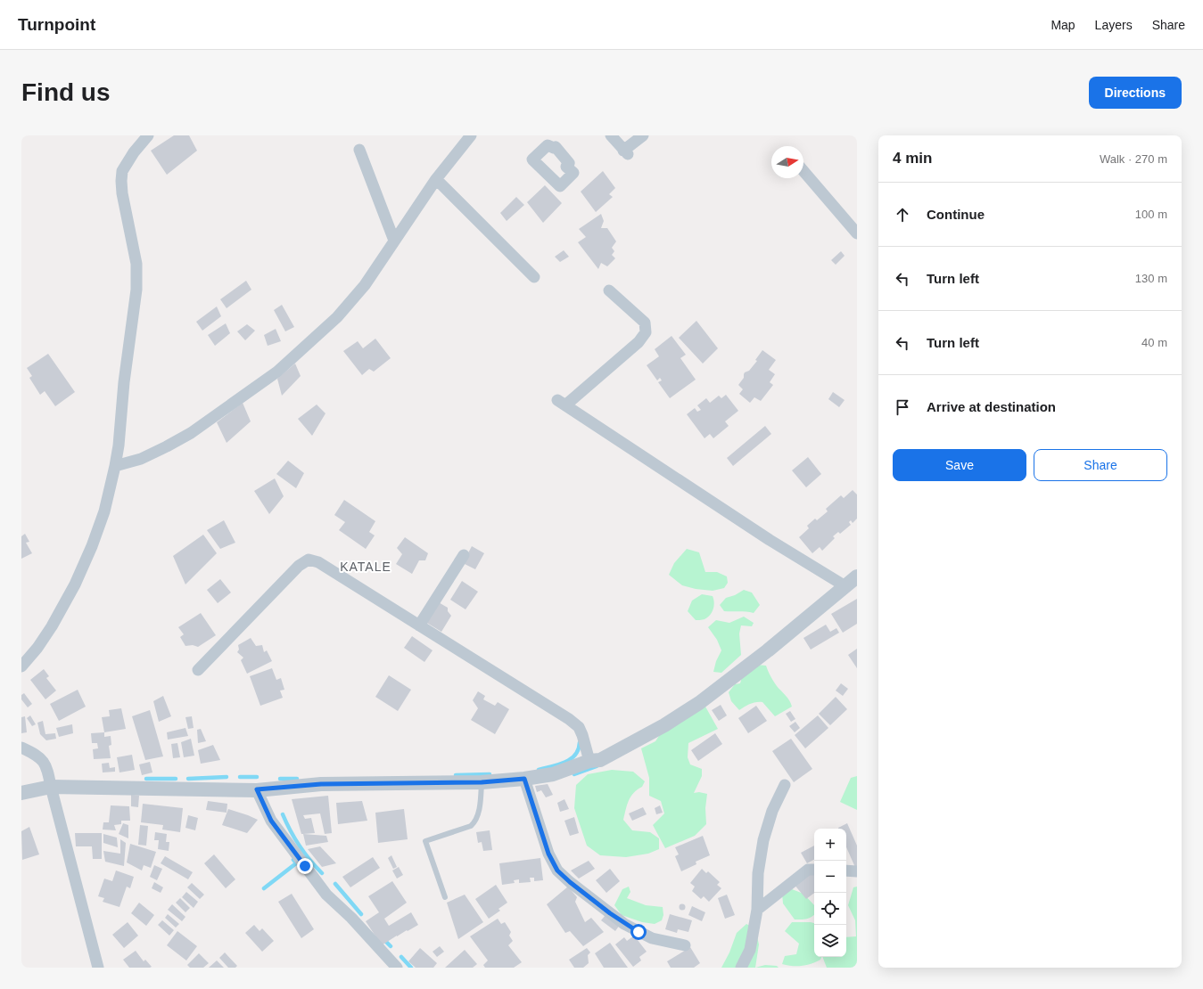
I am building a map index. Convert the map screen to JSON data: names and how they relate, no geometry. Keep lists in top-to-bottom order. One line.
{"districts":["KATALE"],"north":"right","page":{"header":"Turnpoint","nav":["Map","Layers","Share"],"buttons":["Directions",["Save","Share"]],"title":"Find us","heading":["4 min","Walk · 270 m"],"list":[["Continue","100 m"],["Turn left","130 m"],["Turn left","40 m"],"Arrive at destination"],"map_buttons":["+","−"]}}
